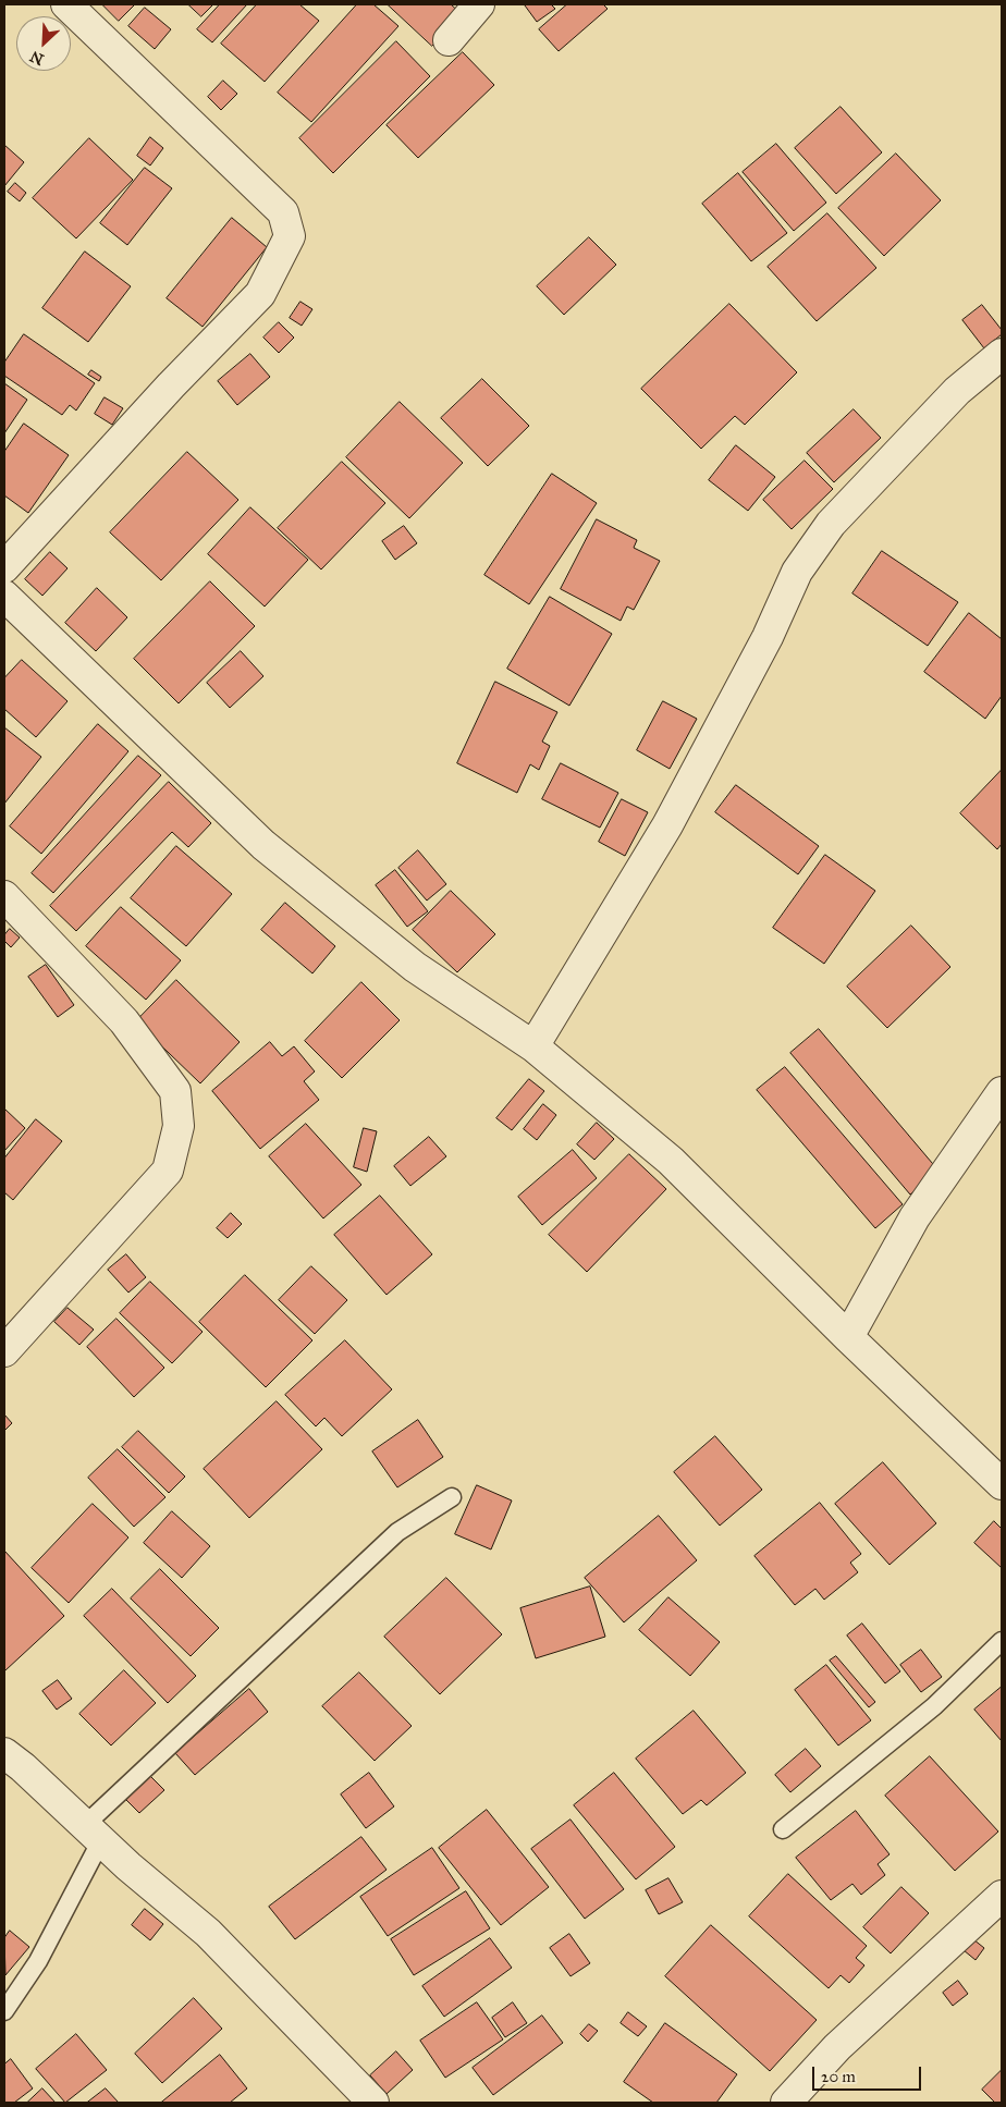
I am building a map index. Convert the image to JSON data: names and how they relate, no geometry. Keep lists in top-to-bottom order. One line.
{"scale_bar":"20 m","north":"bottom left"}
